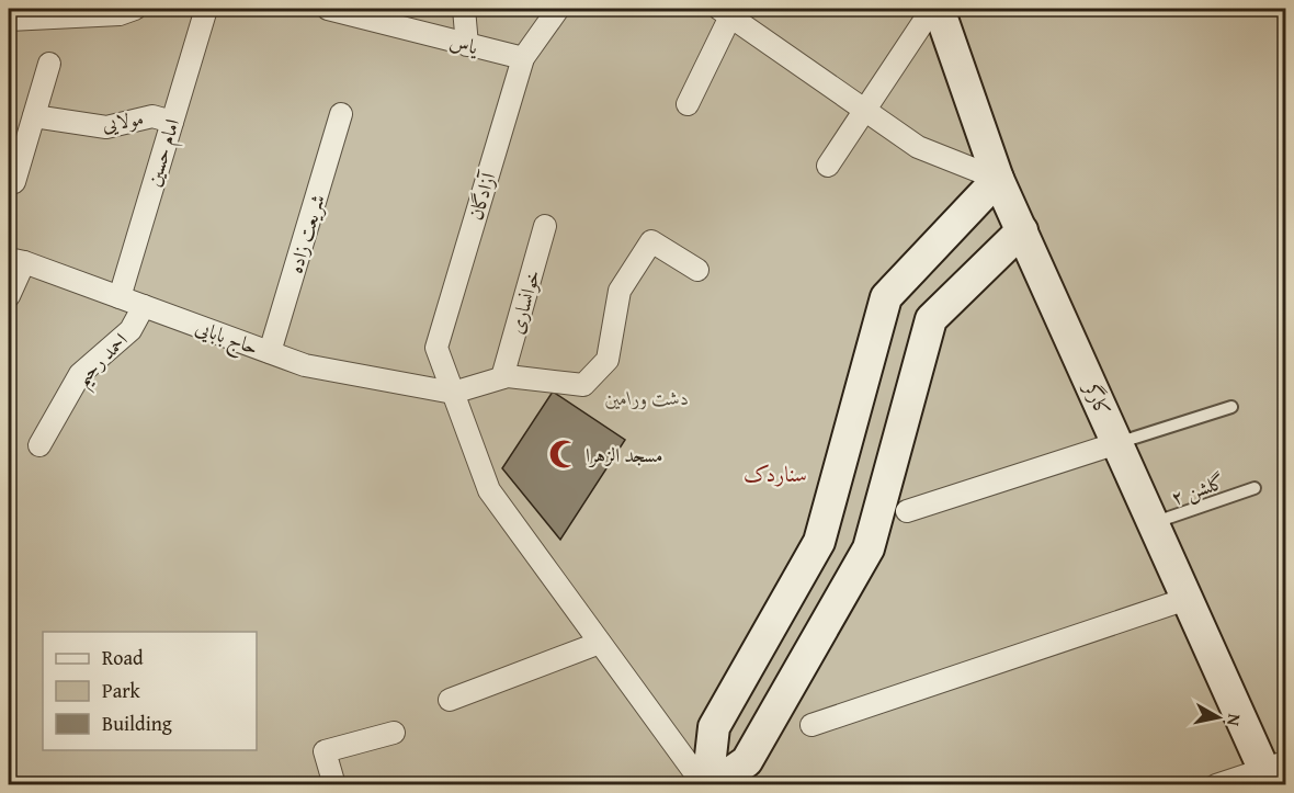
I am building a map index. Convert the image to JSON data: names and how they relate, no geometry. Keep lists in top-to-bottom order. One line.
{"streets":{"main road":["کارگر"],"street":["یاس","مولایی","امام حسین","آزادگان","شریعت زاده","خوانساری","حاج بابایی","احمد رحیم"],"lane":["گلشن ۲"]},"crossings":[["یاس","آزادگان"],["مولایی","امام حسین"],["امام حسین","حاج بابایی"],["آزادگان","حاج بابایی"],["شریعت زاده","حاج بابایی"],["حاج بابایی","احمد رحیم"],["کارگر","گلشن ۲"]],"districts":["سناردک"],"parks":["دشت ورامین"],"places":{"mosque":["مسجد الزهرا"]},"legend":["Road","Park","Building"],"north":"right"}
